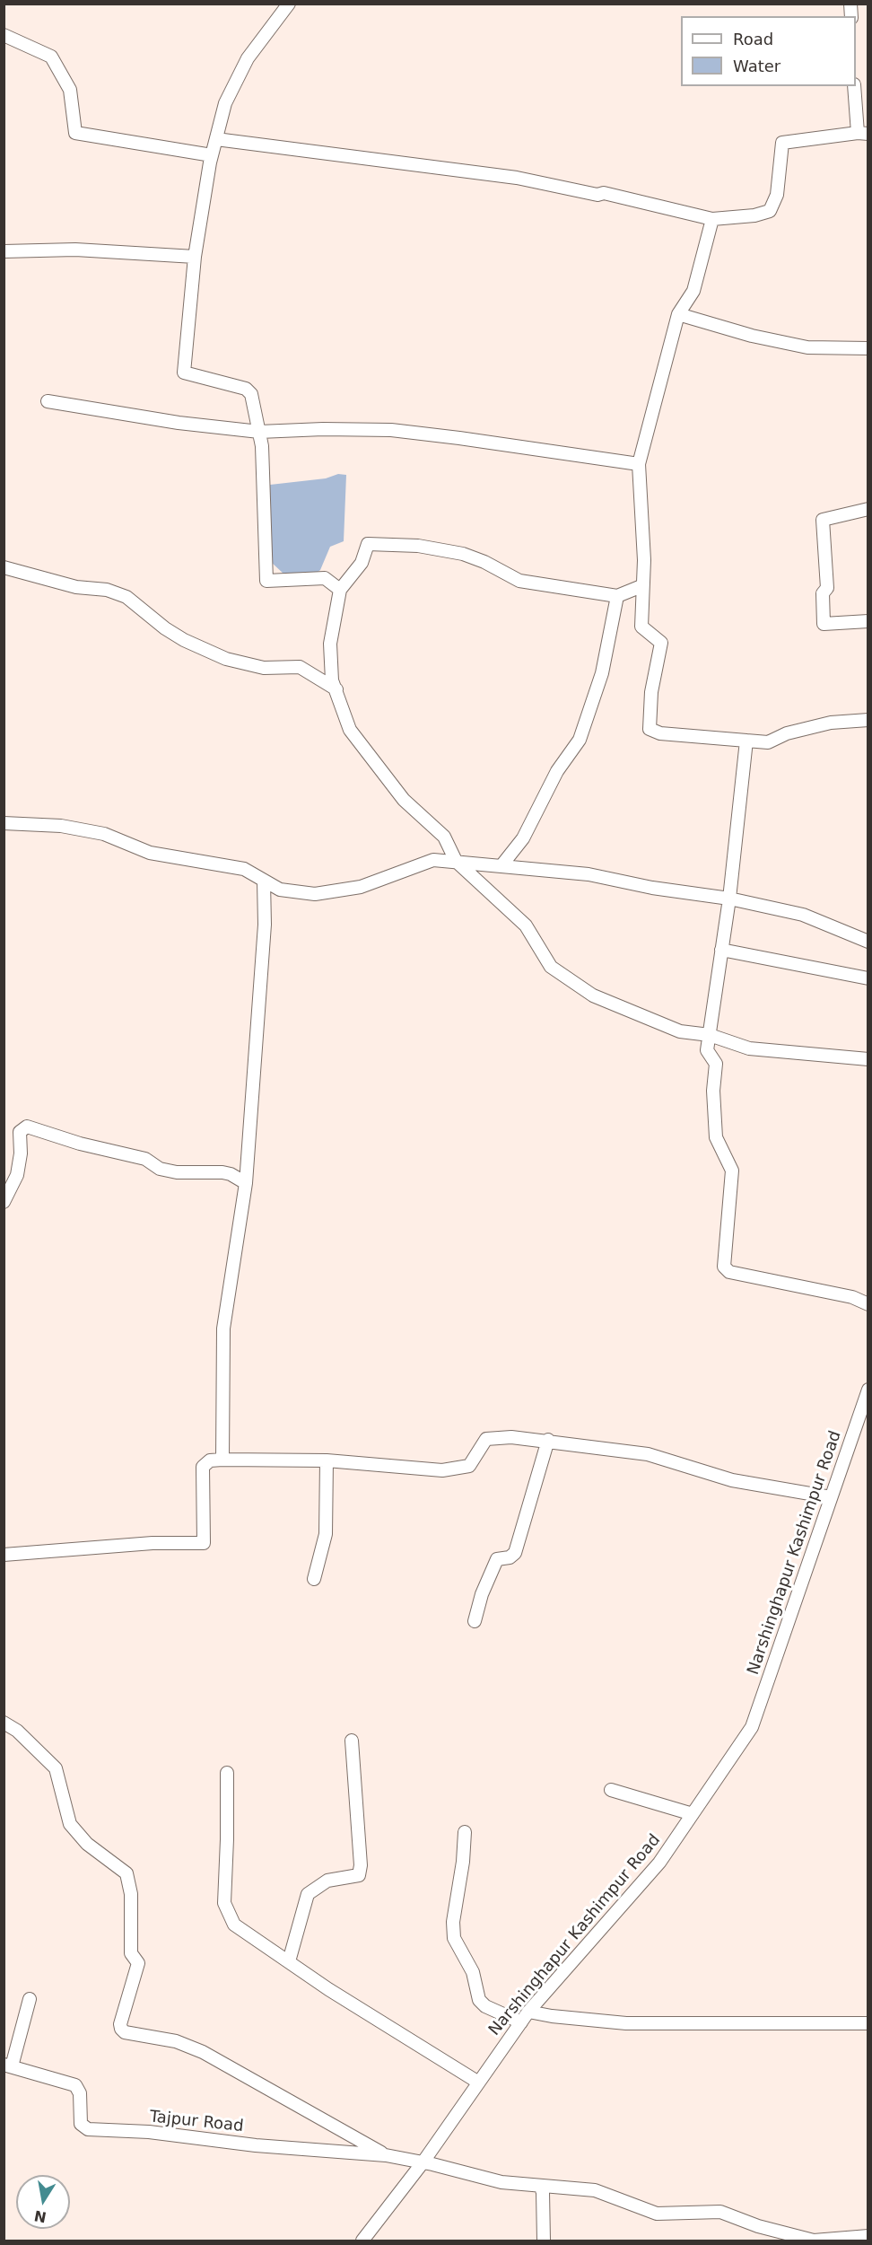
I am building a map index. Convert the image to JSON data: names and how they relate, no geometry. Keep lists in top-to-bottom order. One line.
{"streets":{"street":["Narshinghapur Kashimpur Road","Tajpur Road"]},"crossings":[["Narshinghapur Kashimpur Road","Tajpur Road"]],"legend":["Road","Water"],"north":"bottom"}
